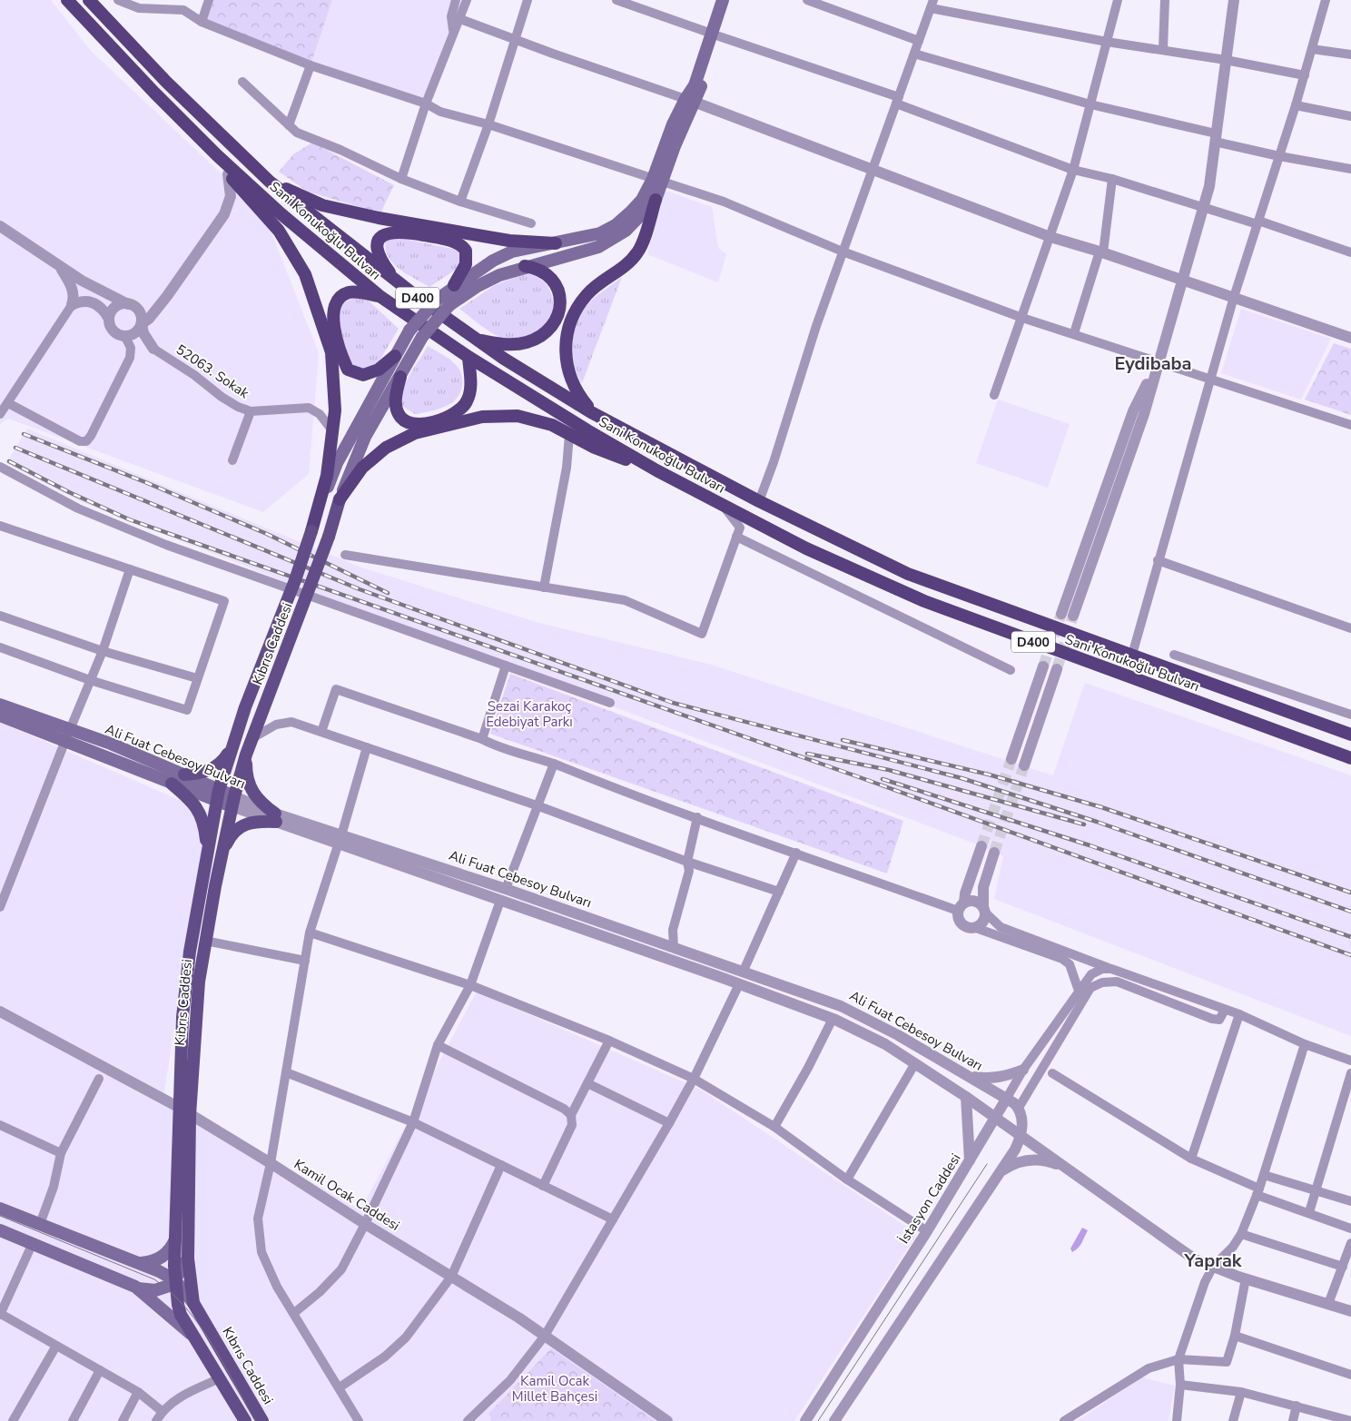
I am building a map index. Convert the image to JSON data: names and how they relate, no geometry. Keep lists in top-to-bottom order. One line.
{"streets":{"highway":["Sani Konukoğlu Bulvarı","D400"],"main road":["Kıbrıs Caddesi","Ali Fuat Cebesoy Bulvarı"],"street":["52063. Sokak","Kamil Ocak Caddesi","İstasyon Caddesi"]},"crossings":[["Kıbrıs Caddesi","Ali Fuat Cebesoy Bulvarı"],["Kıbrıs Caddesi","Kamil Ocak Caddesi"],["Ali Fuat Cebesoy Bulvarı","İstasyon Caddesi"]],"districts":["Eydibaba","Yaprak"],"parks":["Sezai Karakoç Edebiyat Parkı","Kamil Ocak Millet Bahçesi"]}
